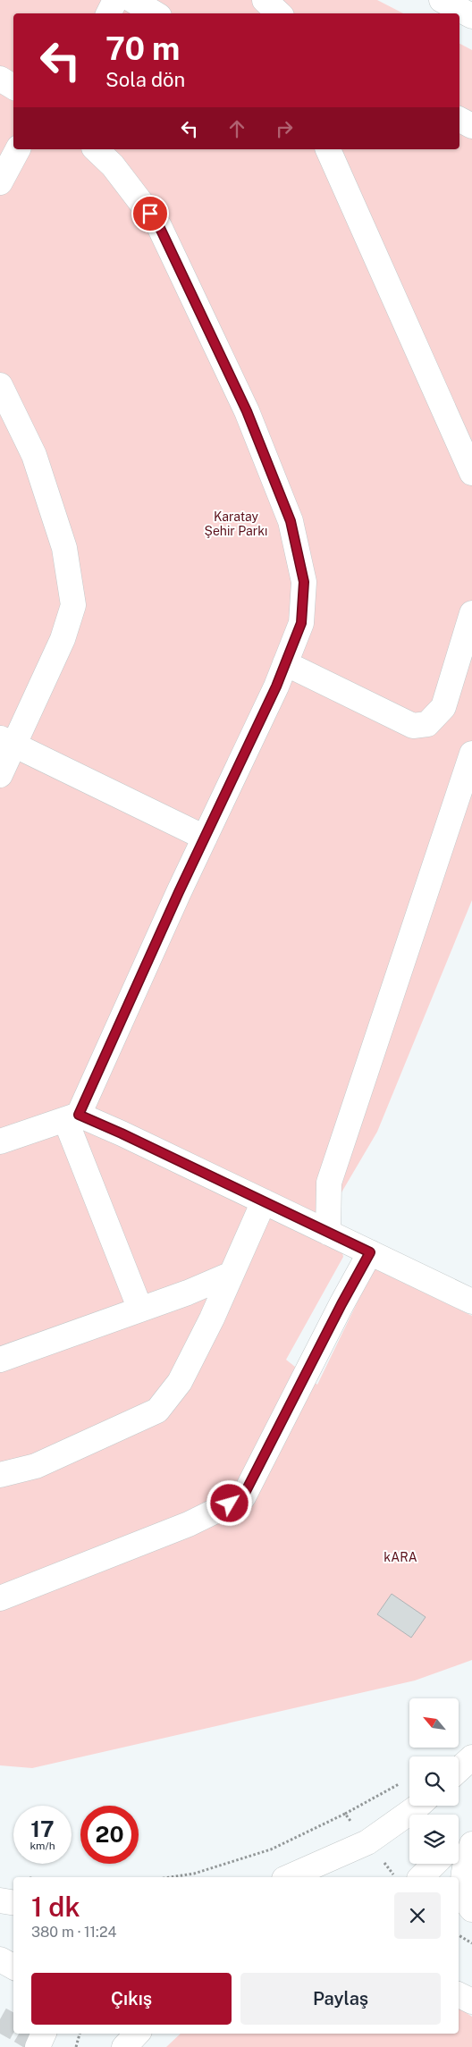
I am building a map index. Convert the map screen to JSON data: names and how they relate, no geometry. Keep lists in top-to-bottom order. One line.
{"parks":["Karatay Şehir Parkı","kARA"],"north":"top left","page":{"turn":["70 m","Sola dön"],"speed":"17 km/h","limit":"20","heading":["1 dk","380 m · 11:24"],"buttons":["Çıkış","Paylaş"]}}
